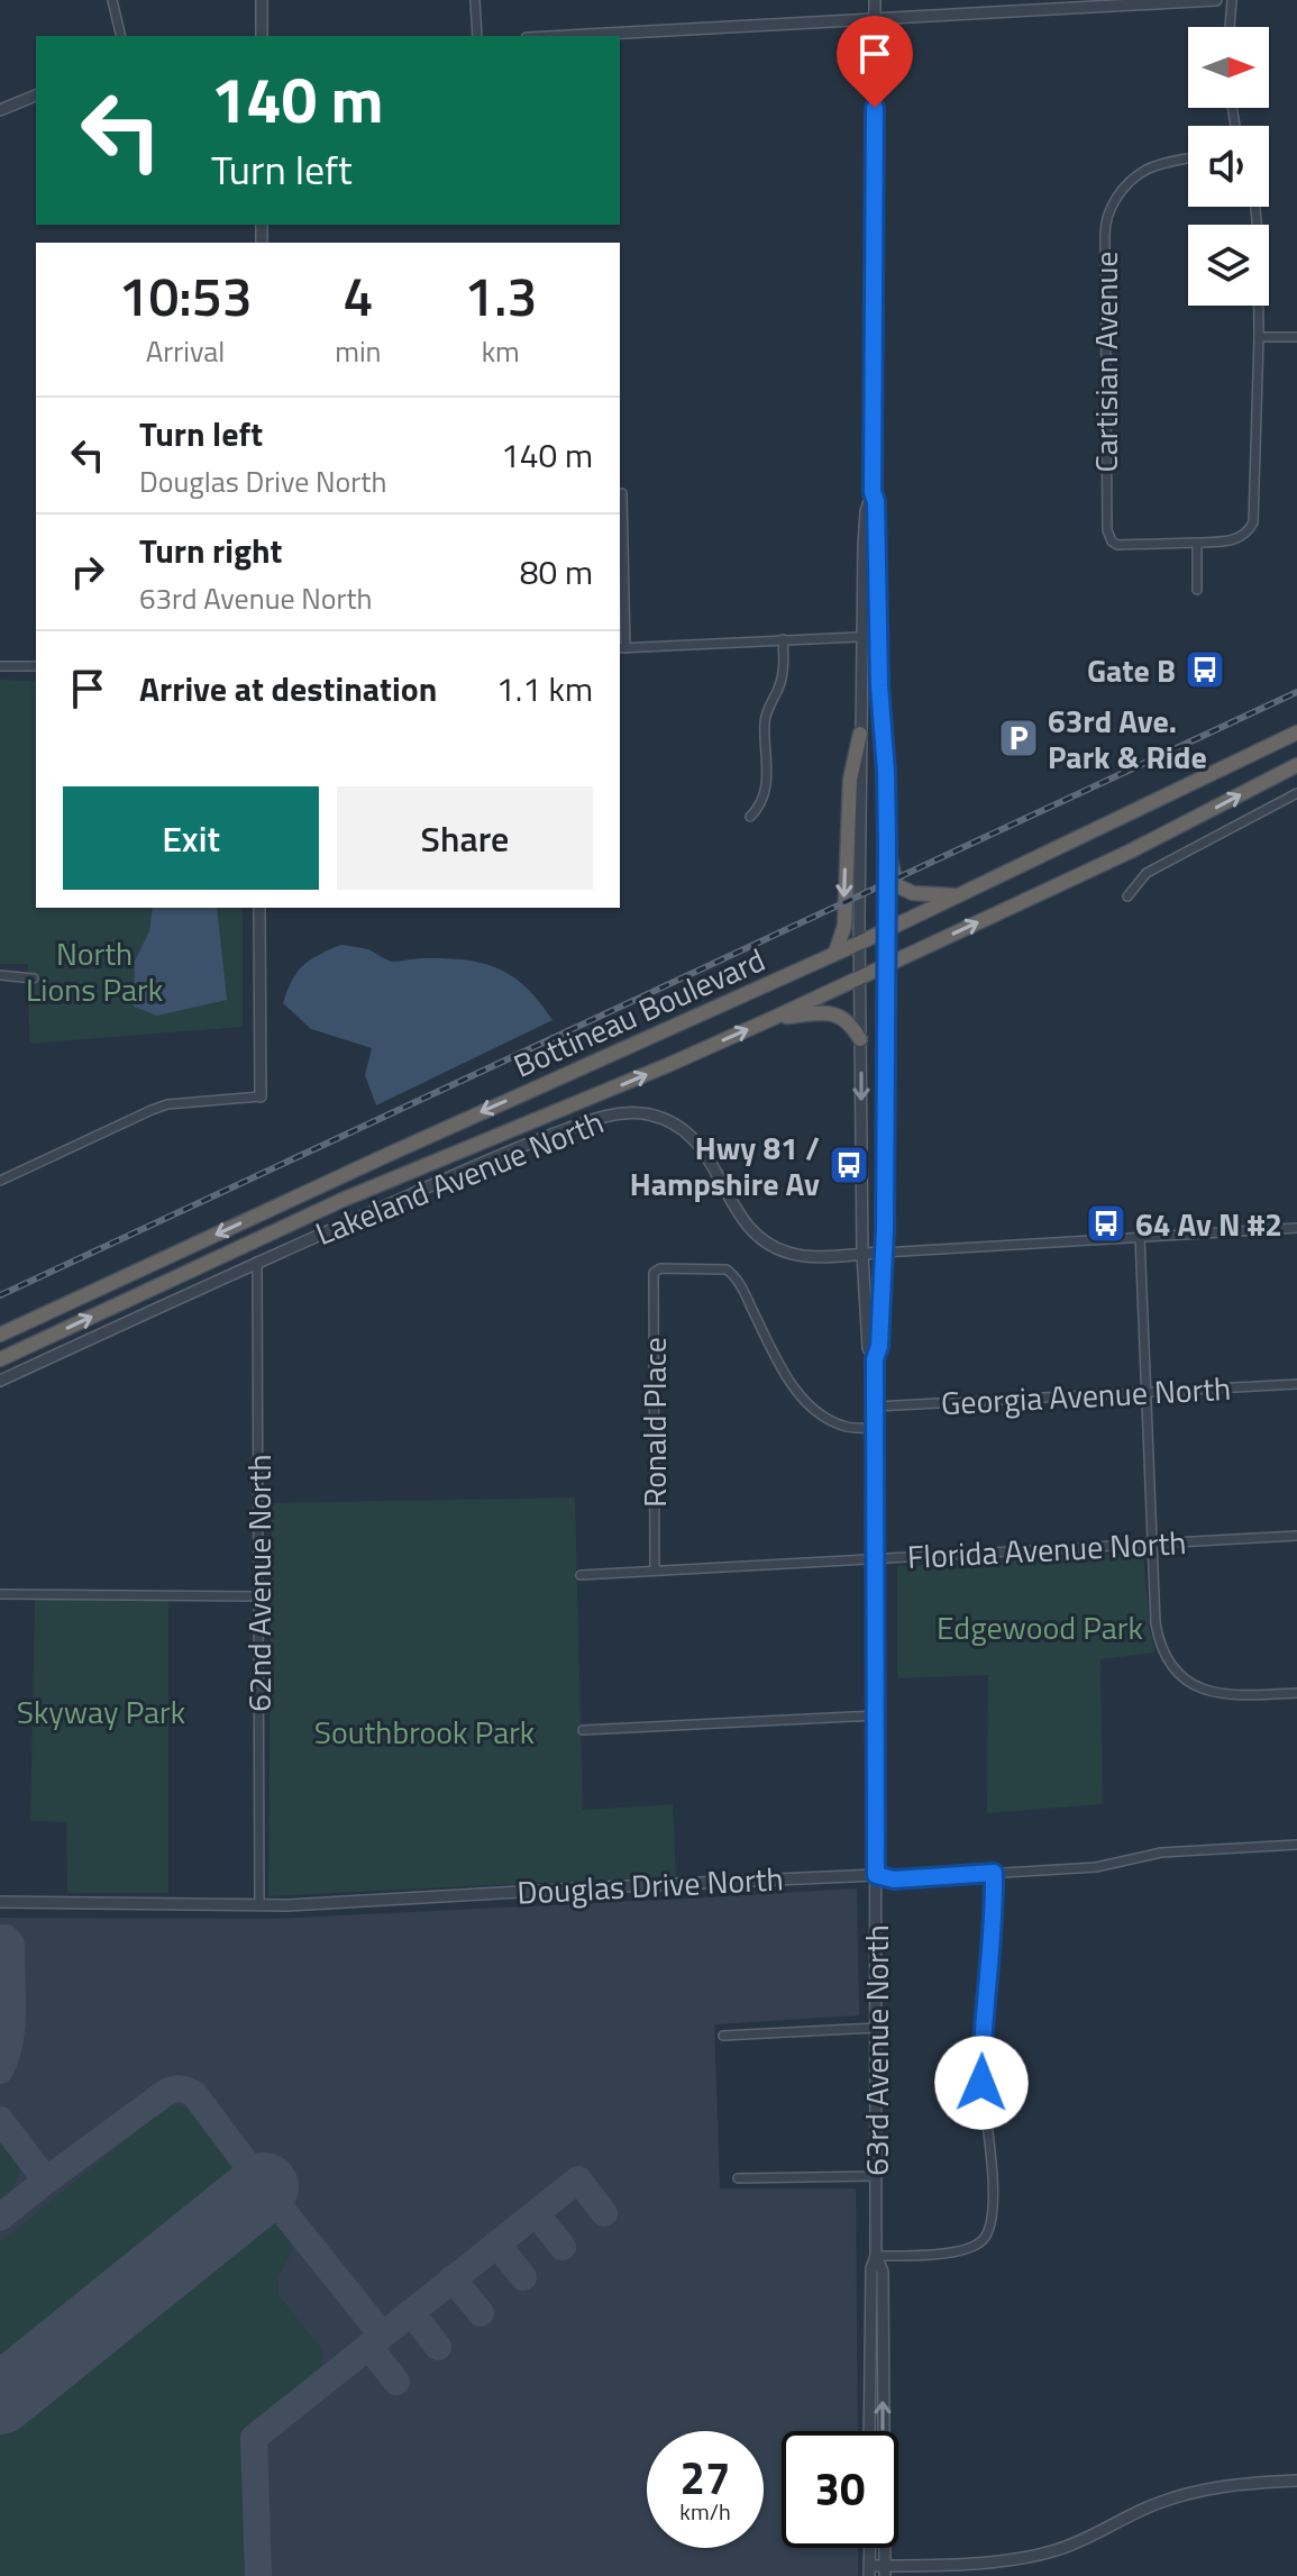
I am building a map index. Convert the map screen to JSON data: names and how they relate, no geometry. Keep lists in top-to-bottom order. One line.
{"streets":{"highway":["Bottineau Boulevard"],"street":["Cartisian Avenue","Lakeland Avenue North","Georgia Avenue North","Ronald Place","Florida Avenue North","62nd Avenue North","Douglas Drive North","63rd Avenue North"]},"crossings":[["Bottineau Boulevard","63rd Avenue North"],["Lakeland Avenue North","62nd Avenue North"],["Lakeland Avenue North","63rd Avenue North"],["Georgia Avenue North","63rd Avenue North"],["Ronald Place","Florida Avenue North"],["Ronald Place","63rd Avenue North"],["Florida Avenue North","63rd Avenue North"],["62nd Avenue North","Douglas Drive North"],["Douglas Drive North","63rd Avenue North"]],"parks":["North Lions Park","Edgewood Park","Skyway Park","Southbrook Park"],"places":{"bus stop":["Gate B","Hwy 81 / Hampshire Av","64 Av N #2"],"parking":["63rd Ave. Park & Ride"]},"north":"right","page":{"turn":["140 m","Turn left"],"eta":["10:53","Arrival","4","min","1.3","km"],"list":[{"name":"Turn left","note":"Douglas Drive North","value":"140 m"},{"name":"Turn right","note":"63rd Avenue North","value":"80 m"},{"name":"Arrive at destination","value":"1.1 km"}],"buttons":["Exit","Share"],"speed":"27 km/h","limit":"30"}}
